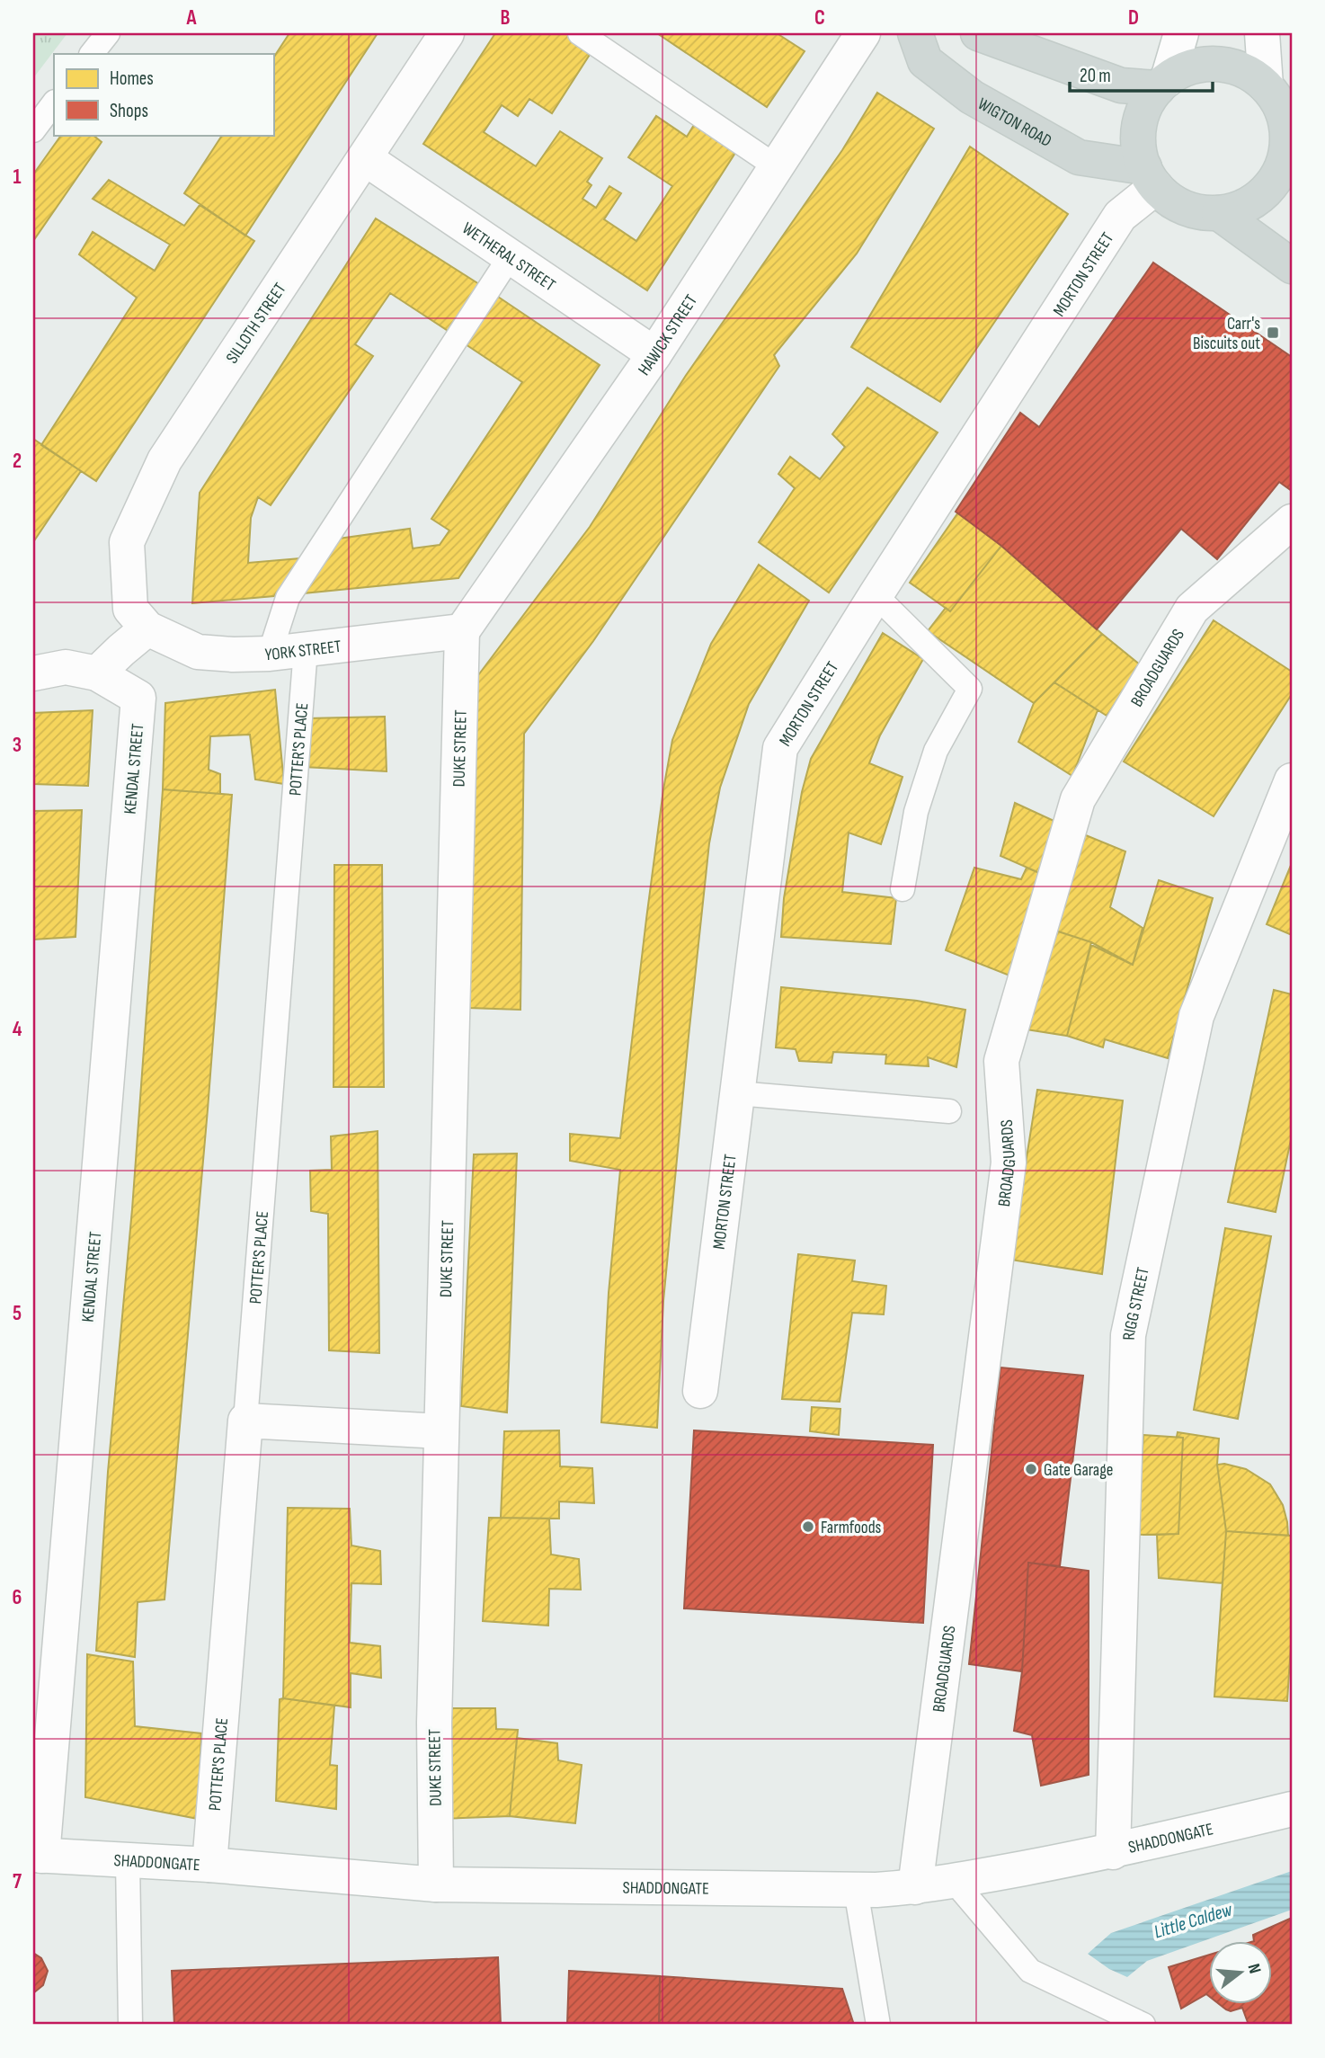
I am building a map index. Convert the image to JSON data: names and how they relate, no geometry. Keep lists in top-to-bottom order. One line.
{"streets":{"main road":["WIGTON ROAD"],"street":["WETHERAL STREET","MORTON STREET","SILLOTH STREET","HAWICK STREET","YORK STREET","BROADGUARDS","DUKE STREET","POTTER'S PLACE","KENDAL STREET","RIGG STREET","SHADDONGATE"]},"crossings":[["WIGTON ROAD","MORTON STREET"],["WETHERAL STREET","SILLOTH STREET"],["WETHERAL STREET","HAWICK STREET"],["SILLOTH STREET","YORK STREET"],["HAWICK STREET","YORK STREET"],["HAWICK STREET","DUKE STREET"],["YORK STREET","DUKE STREET"],["YORK STREET","POTTER'S PLACE"],["BROADGUARDS","SHADDONGATE"],["DUKE STREET","SHADDONGATE"],["POTTER'S PLACE","SHADDONGATE"],["KENDAL STREET","SHADDONGATE"],["RIGG STREET","SHADDONGATE"]],"water":["Little Caldew"],"places":{"transit":["Carr's Biscuits out"],"other":["Gate Garage","Farmfoods"]},"legend":["Homes","Shops"],"scale_bar":"20 m","north":"right","grid":{"columns":["A","B","C","D"],"rows":["1","2","3","4","5","6","7"]}}
